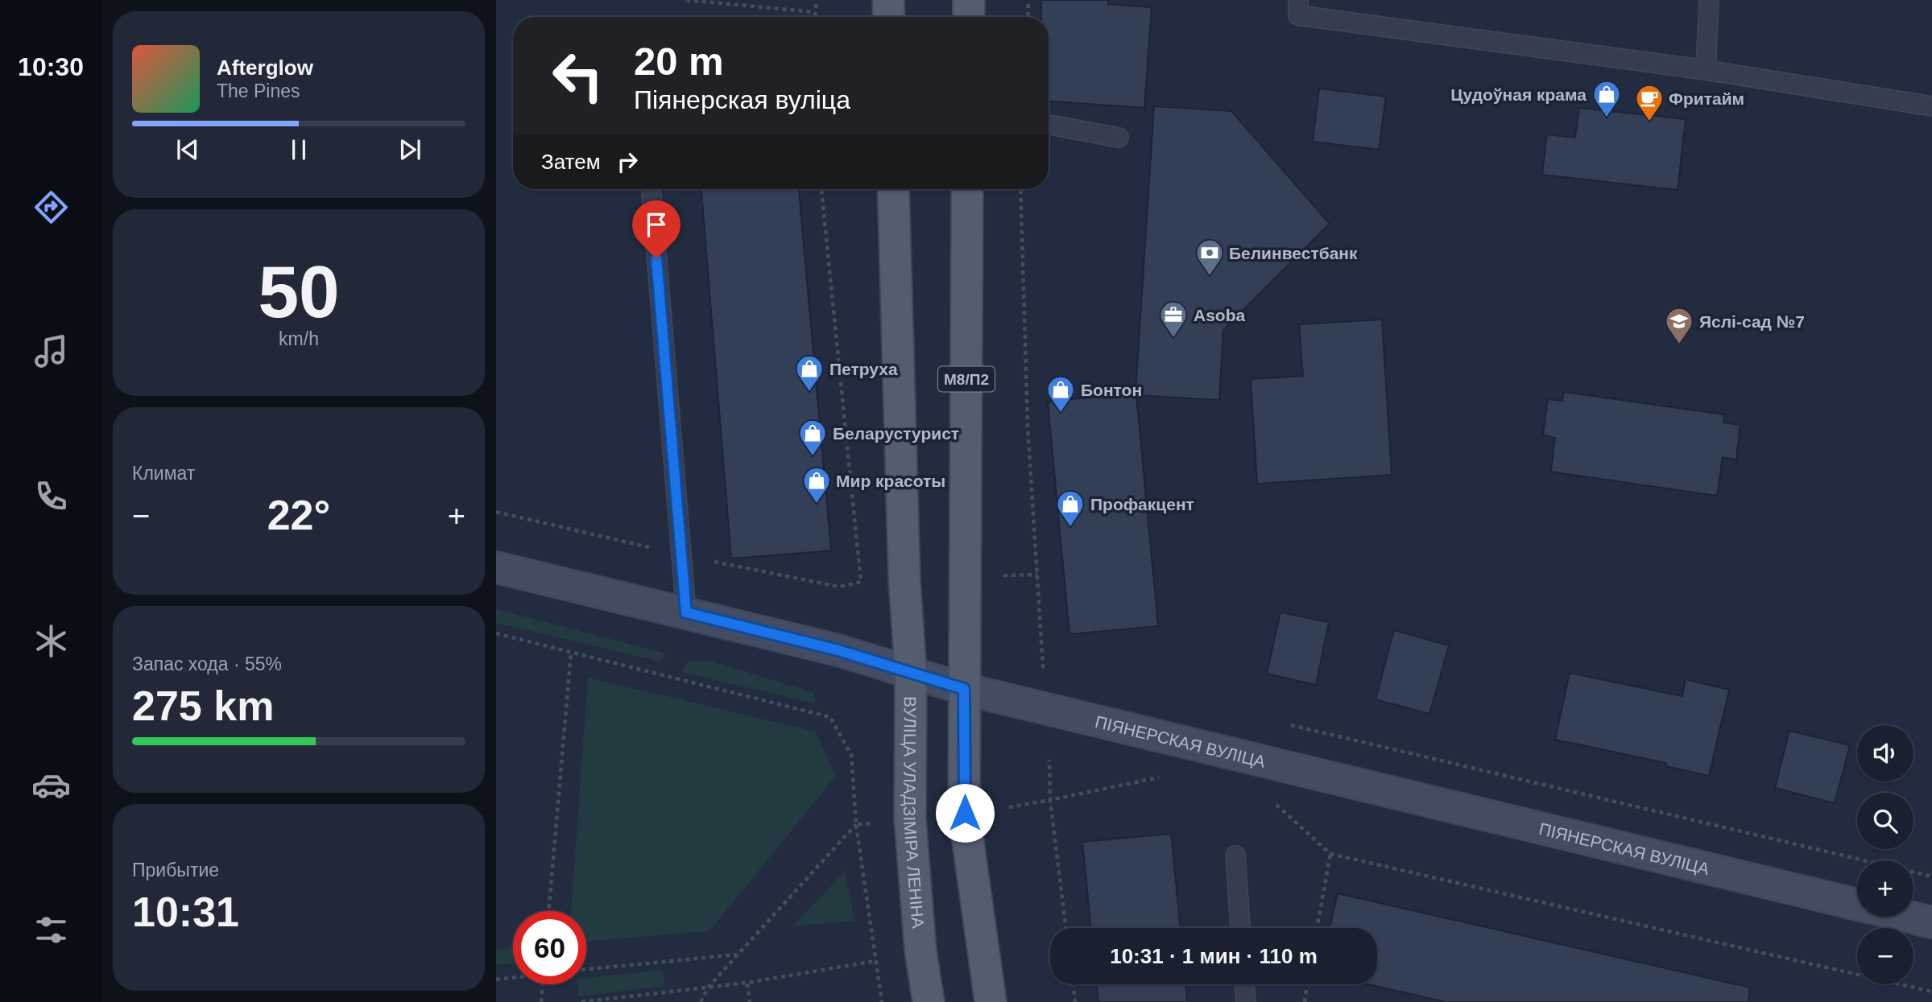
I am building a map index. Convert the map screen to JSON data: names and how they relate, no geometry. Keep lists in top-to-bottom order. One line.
{"streets":{"main road":["М8/П2","ВУЛІЦА УЛАДЗІМІРА ЛЕНІНА"],"street":["ПІЯНЕРСКАЯ ВУЛІЦА"]},"crossings":[["М8/П2","ПІЯНЕРСКАЯ ВУЛІЦА"],["ПІЯНЕРСКАЯ ВУЛІЦА","ВУЛІЦА УЛАДЗІМІРА ЛЕНІНА"]],"places":{"shop":["Цудоўная крама","Петруха","Бонтон","Беларустурист","Мир красоты","Профакцент"],"cafe":["Фритайм"],"bank":["Белинвестбанк"],"office":["Asoba"],"school or university":["Яслі-сад №7"]},"page":{"tabs":"10:30","turn":["20 m","Піянерская вуліца"],"song":["Afterglow","The Pines"],"then":"Затем","tile":[["50","km/h"],"Климат",["Запас хода · 55%","275 km"],["Прибытие","10:31"]],"heat":["−","22°","+"],"map_buttons":["+","−"],"limit":"60","trip":"10:31 · 1 мин · 110 m"}}
